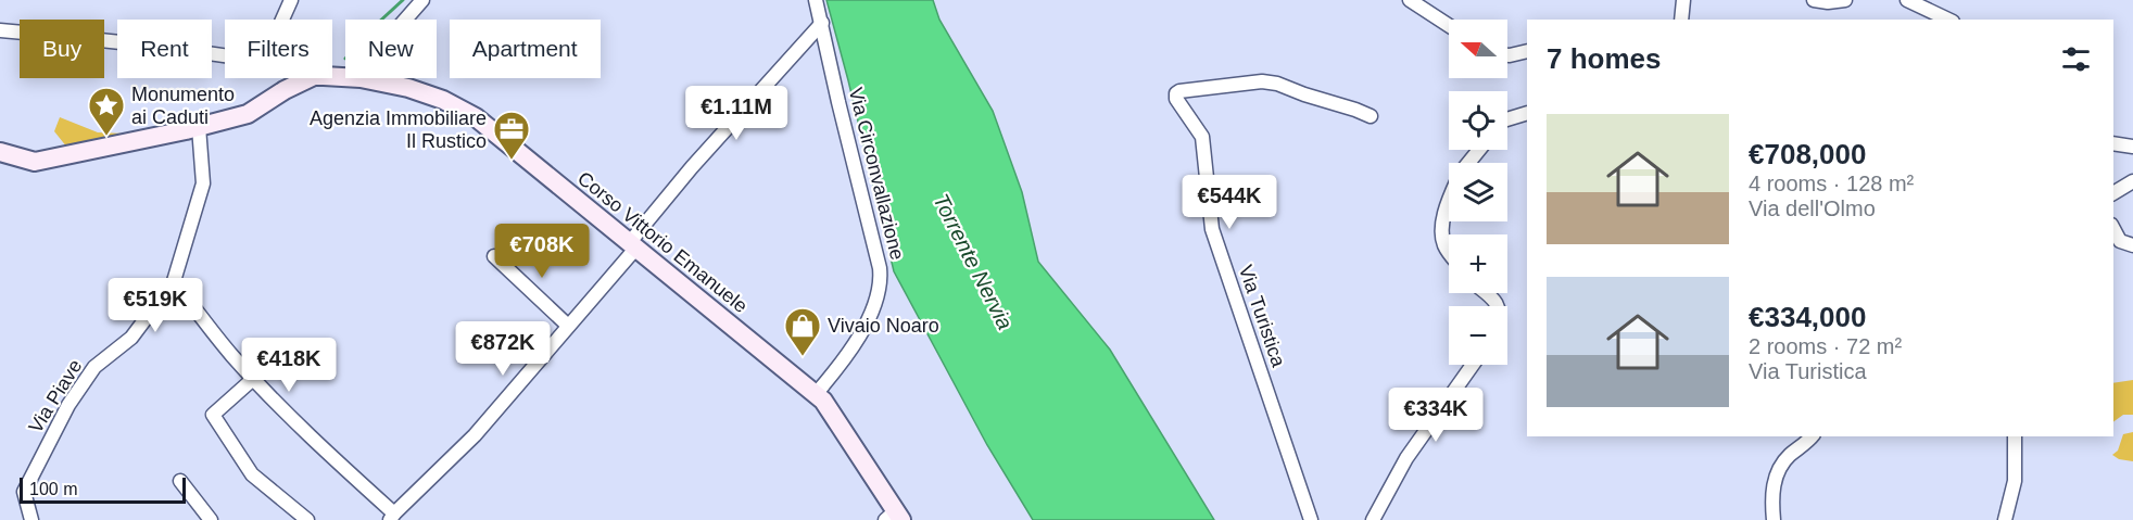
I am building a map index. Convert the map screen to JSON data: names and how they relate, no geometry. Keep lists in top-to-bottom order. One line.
{"streets":{"main road":["Corso Vittorio Emanuele"],"street":["Via Circonvallazione","Via Turistica","Via Piave"]},"crossings":[["Via Circonvallazione","Corso Vittorio Emanuele"]],"water":["Torrente Nervia"],"places":{"place":["Monumento ai Caduti"],"office":["Agenzia Immobiliare Il Rustico"],"shop":["Vivaio Noaro"]},"scale_bar":"100 m","north":"left","page":{"map_buttons":["+","−"],"chip":["Buy","Rent","Filters","New","Apartment"],"heading":"7 homes","price":["€1.11M","€544K","€708K","€519K","€872K","€418K","€334K"],"list":[{"name":"€708,000","note":"4 rooms · 128 m² · Via dell'Olmo"},{"name":"€334,000","note":"2 rooms · 72 m² · Via Turistica"}],"scale":"100 m"}}
